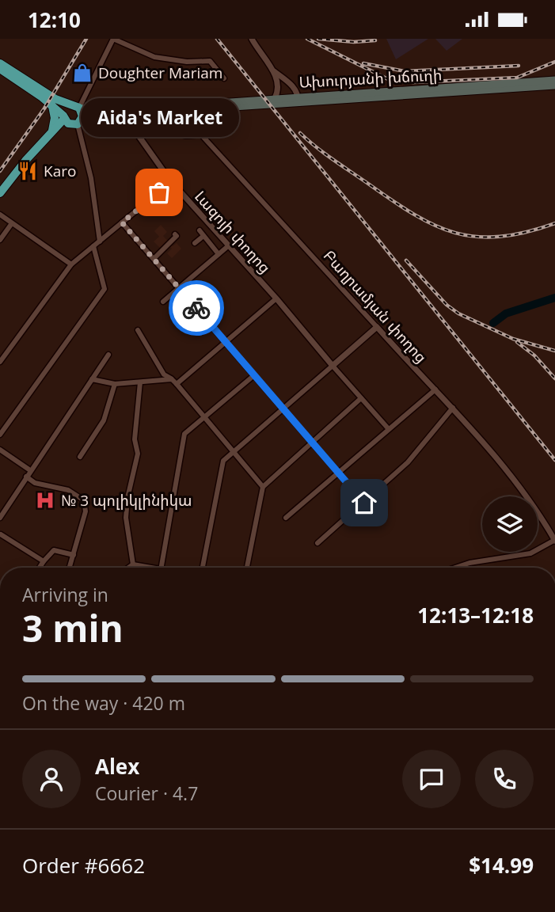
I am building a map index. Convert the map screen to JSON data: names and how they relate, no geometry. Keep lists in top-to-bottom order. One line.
{"streets":{"main road":["Ախուրյանի խճուղի"],"street":["Լազոյի փողոց","Բաղրամյան փողոց"]},"crossings":[["Ախուրյանի խճուղի","Լազոյի փողոց"],["Ախուրյանի խճուղի","Բաղրամյան փողոց"]],"places":{"shop":["Doughter Mariam"],"restaurant":["Karo"],"other":["Aida's Market"],"hospital":["№ 3 պոլիկլինիկա"]},"page":{"status":"12:10","bubble":"Aida's Market","heading":["3 min","Arriving in","12:13–12:18"],"panel":["Alex","Courier · 4.7","Order #6662","$14.99"],"bar":"On the way · 420 m"}}
